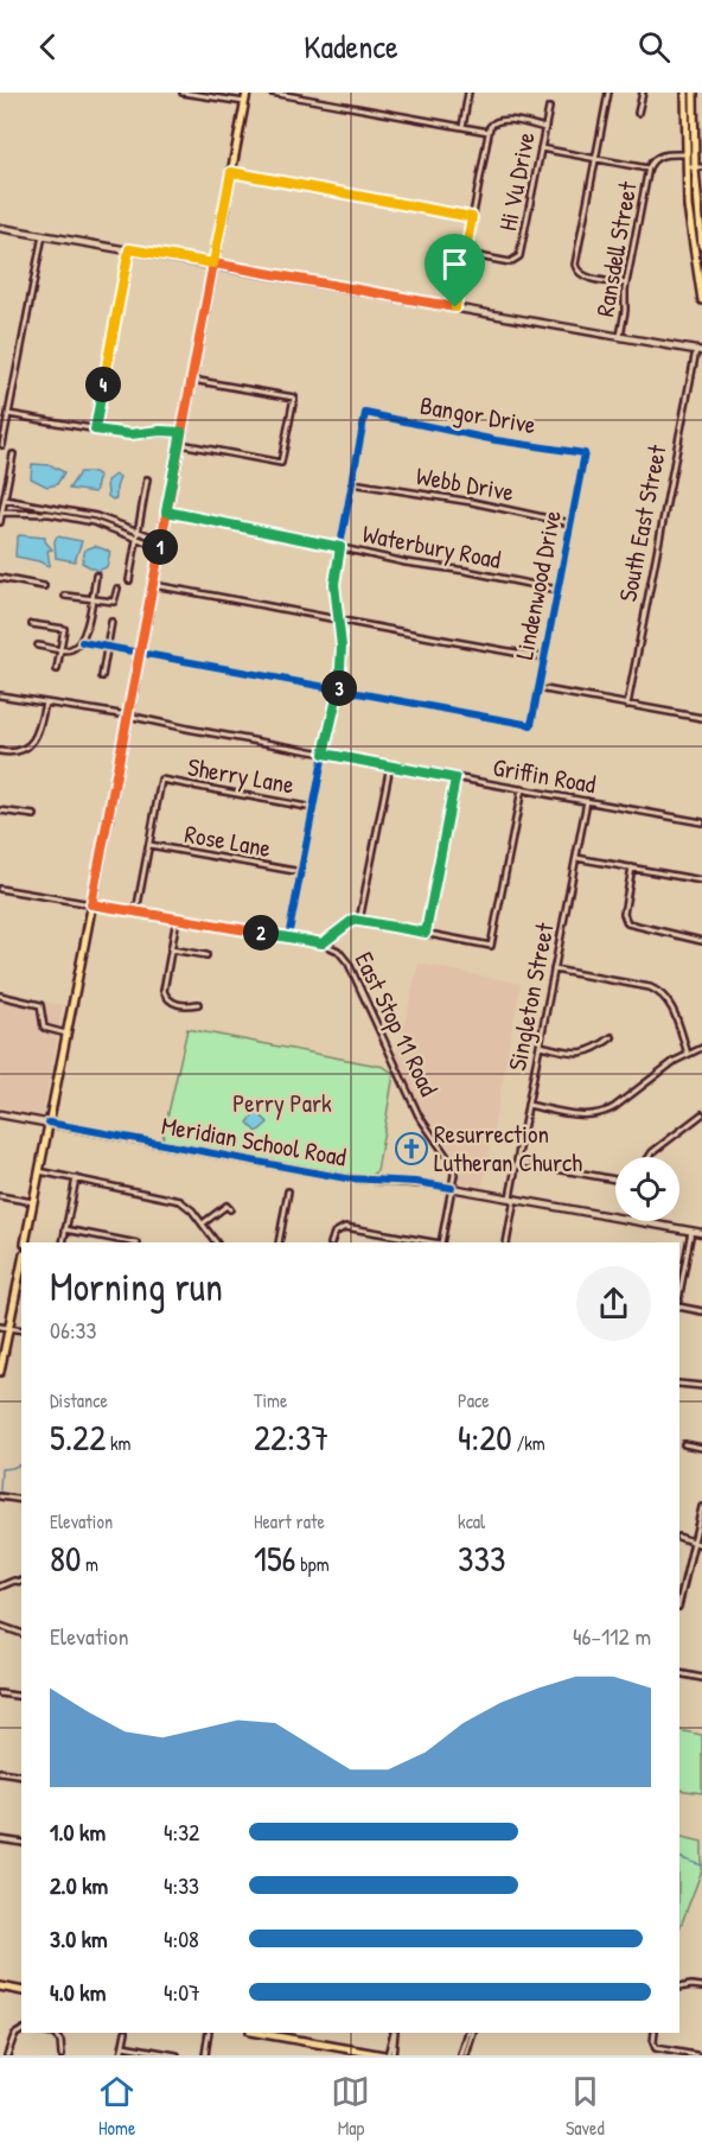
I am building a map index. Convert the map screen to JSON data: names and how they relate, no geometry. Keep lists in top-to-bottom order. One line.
{"streets":{"main road":["Meridian School Road"],"street":["Hi Vu Drive","Ransdell Street","Bangor Drive","Webb Drive","South East Street","Waterbury Road","Lindenwood Drive","Sherry Lane","Griffin Road","Rose Lane","Singleton Street","East Stop 11 Road"]},"crossings":[["Bangor Drive","Webb Drive"],["Bangor Drive","Lindenwood Drive"],["Webb Drive","Lindenwood Drive"],["Waterbury Road","Lindenwood Drive"],["Sherry Lane","Rose Lane"],["Griffin Road","Singleton Street"],["East Stop 11 Road","Meridian School Road"]],"parks":["Perry Park"],"places":{"church":["Resurrection Lutheran Church"]},"page":{"header":"Kadence","pins":["4","1","3","2"],"heading":["Morning run","06:33"],"stats":[["Distance","5.22 km"],["Time","22:37"],["Pace","4:20 /km"],["Elevation","80 m"],["Heart rate","156 bpm"],["kcal","333"]],"chart":["Elevation","46–112 m"],"list":[{"name":"1.0 km","note":"4:32"},{"name":"2.0 km","note":"4:33"},{"name":"3.0 km","note":"4:08"},{"name":"4.0 km","note":"4:07"}],"tabs":["Home","Map","Saved"]}}
